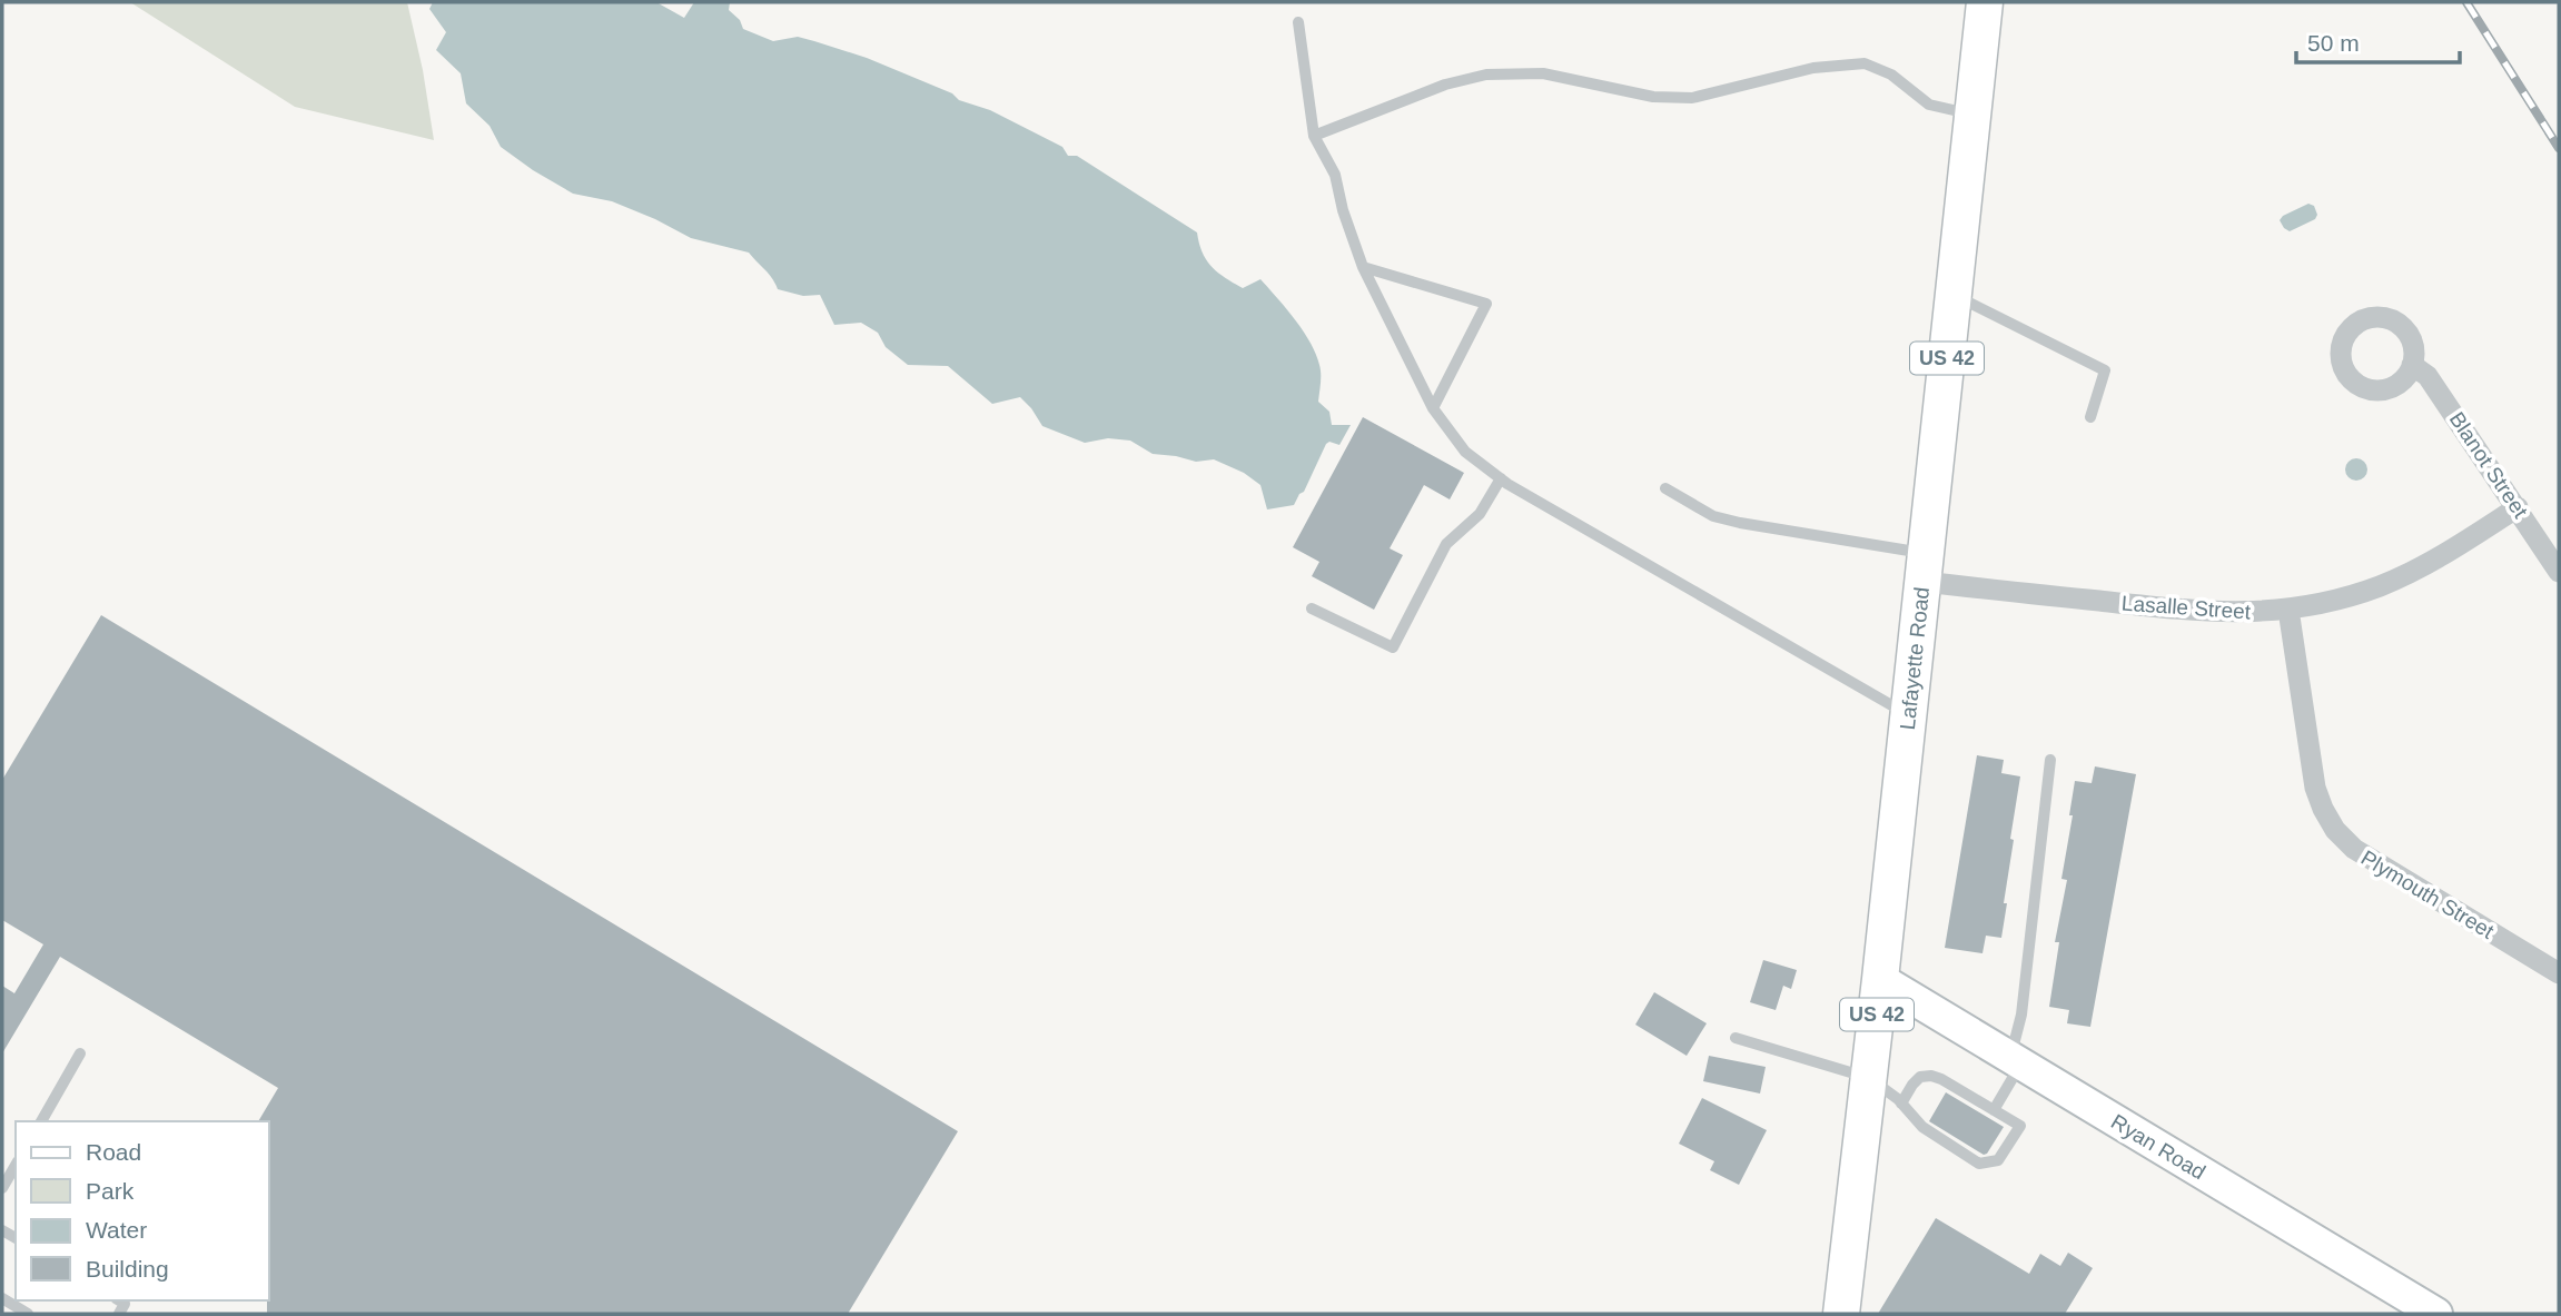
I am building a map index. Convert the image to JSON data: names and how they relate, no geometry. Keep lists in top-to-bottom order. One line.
{"streets":{"main road":["US 42","Lafayette Road"],"street":["Blanot Street","Lasalle Street","Plymouth Street","Ryan Road"]},"crossings":[["Blanot Street","Lasalle Street"],["Lasalle Street","Lafayette Road"],["Lasalle Street","Plymouth Street"],["Lafayette Road","Ryan Road"]],"legend":["Road","Park","Water","Building"],"scale_bar":"50 m"}
